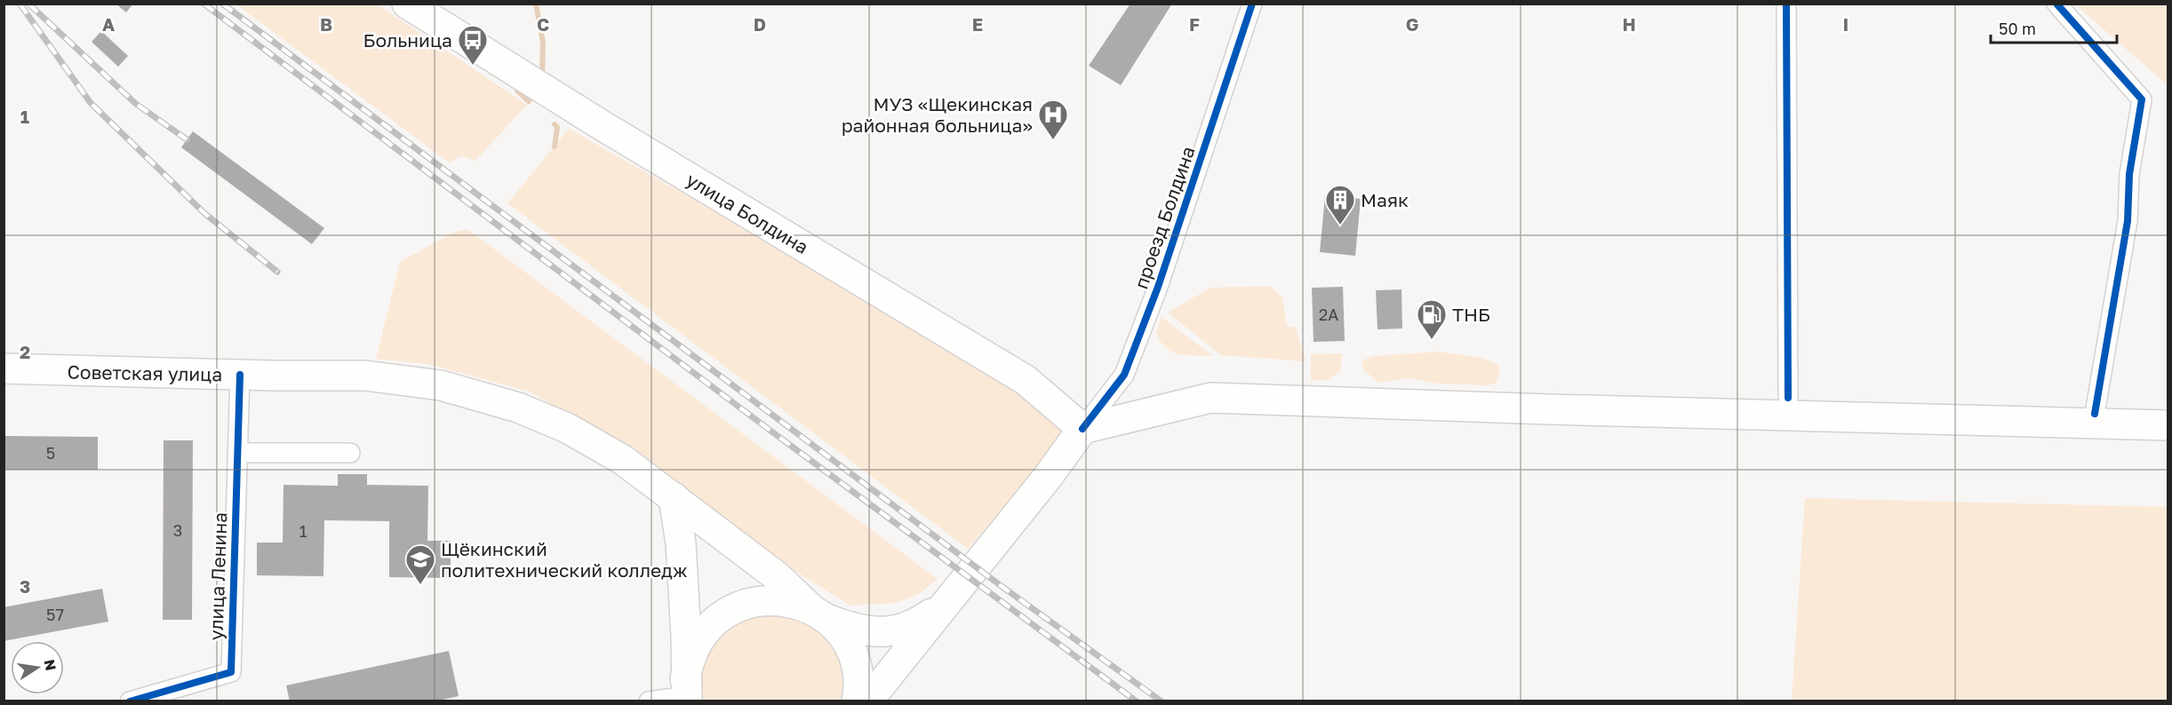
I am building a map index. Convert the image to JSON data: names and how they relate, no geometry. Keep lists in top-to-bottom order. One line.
{"streets":{"main road":["улица Болдина","Советская улица"],"street":["проезд Болдина","улица Ленина"]},"crossings":[["улица Болдина","проезд Болдина"],["Советская улица","улица Ленина"]],"places":{"bus stop":["Больница"],"hospital":["МУЗ «Щекинская районная больница»"],"building":["Маяк"],"fuel station":["ТНБ"],"school or university":["Щёкинский политехнический колледж"]},"house_numbers":["2А","5","3","1","57"],"scale_bar":"50 m","north":"right","grid":{"columns":["A","B","C","D","E","F","G","H","I"],"rows":["1","2","3"]}}
